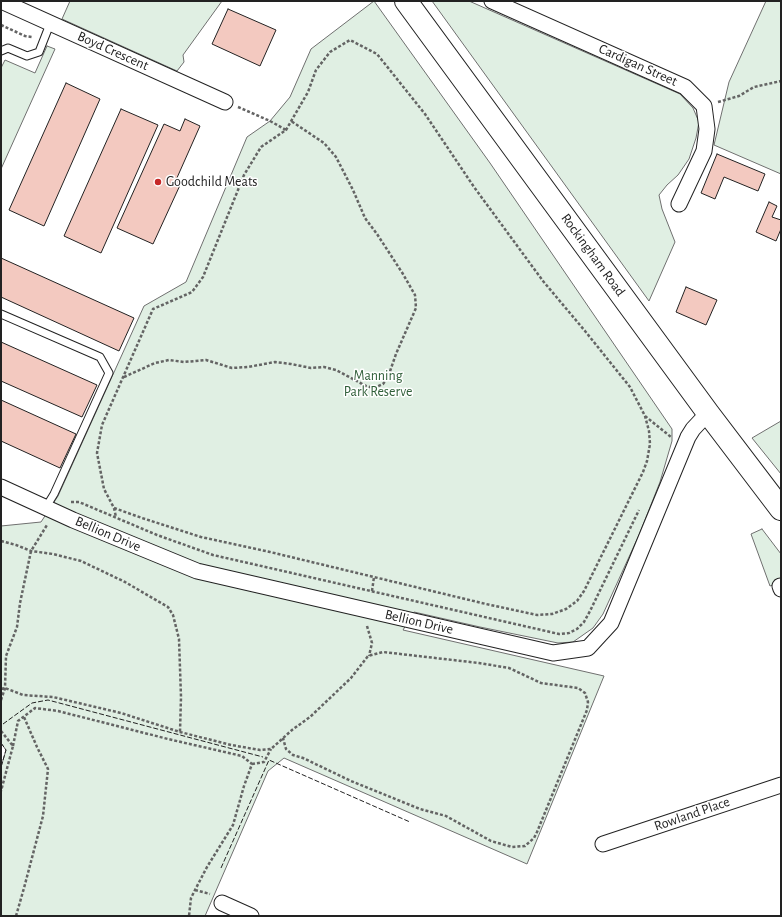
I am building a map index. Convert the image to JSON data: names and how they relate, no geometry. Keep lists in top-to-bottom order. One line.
{"streets":{"main road":["Rockingham Road"],"street":["Boyd Crescent","Cardigan Street","Bellion Drive","Rowland Place"]},"crossings":[["Rockingham Road","Bellion Drive"]],"parks":["Manning Park Reserve"],"places":["Goodchild Meats"]}
